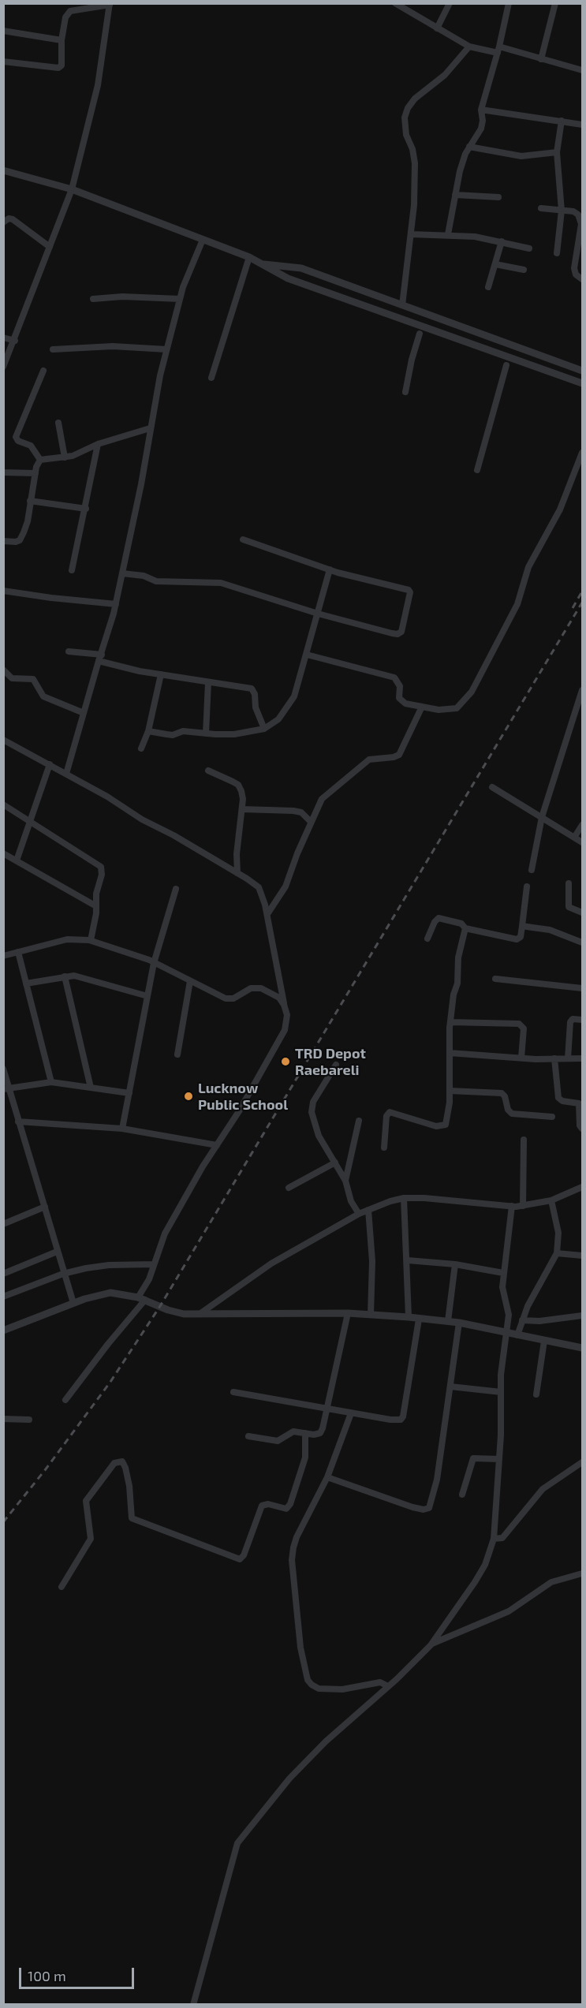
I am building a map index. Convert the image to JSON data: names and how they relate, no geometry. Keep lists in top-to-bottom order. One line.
{"places":["TRD Depot Raebareli","Lucknow Public School"],"scale_bar":"100 m"}
